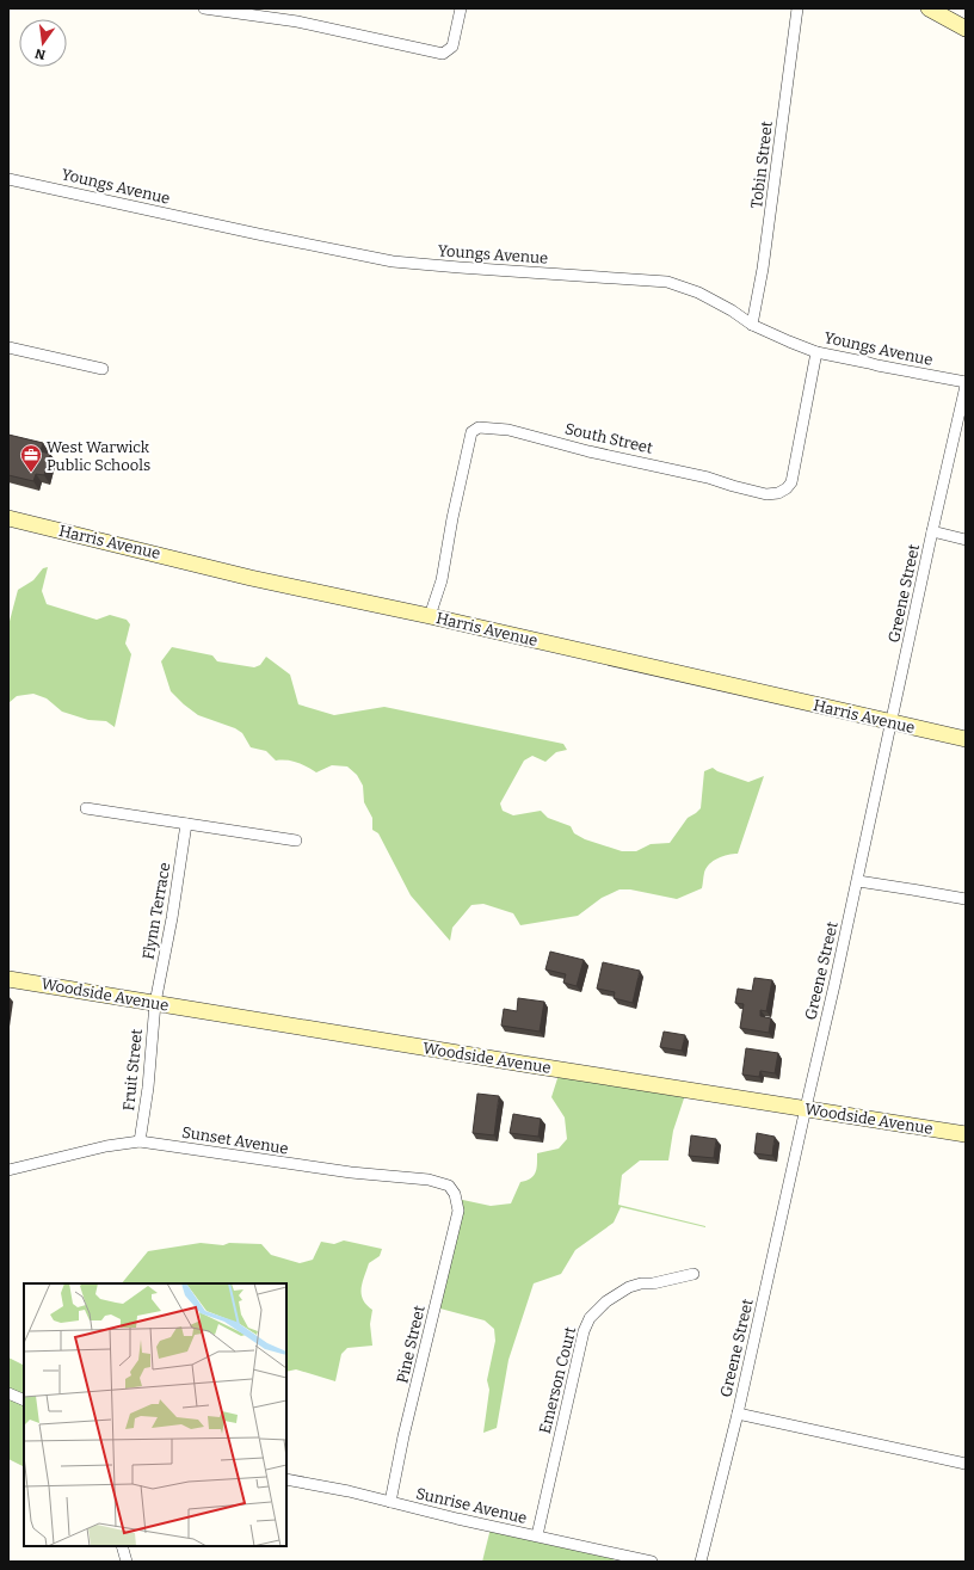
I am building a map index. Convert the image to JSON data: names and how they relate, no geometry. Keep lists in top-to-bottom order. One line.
{"streets":{"street":["Tobin Street","Youngs Avenue","South Street","Harris Avenue","Greene Street","Flynn Terrace","Woodside Avenue","Fruit Street","Sunset Avenue","Pine Street","Emerson Court","Sunrise Avenue"]},"crossings":[["Tobin Street","Youngs Avenue"],["Youngs Avenue","South Street"],["South Street","Harris Avenue"],["Harris Avenue","Greene Street"],["Greene Street","Woodside Avenue"],["Flynn Terrace","Woodside Avenue"],["Flynn Terrace","Fruit Street"],["Woodside Avenue","Fruit Street"],["Fruit Street","Sunset Avenue"],["Sunset Avenue","Pine Street"],["Pine Street","Sunrise Avenue"],["Emerson Court","Sunrise Avenue"]],"places":{"office":["West Warwick Public Schools"]},"north":"bottom"}
